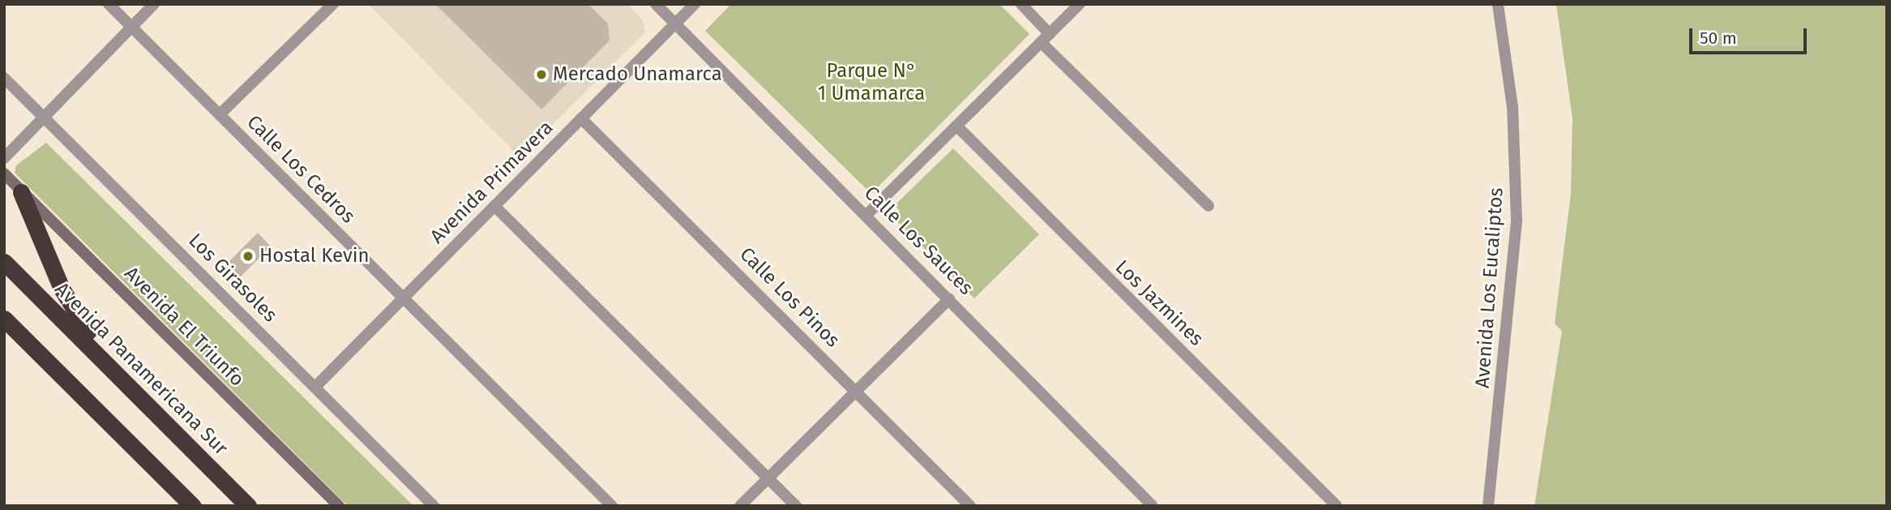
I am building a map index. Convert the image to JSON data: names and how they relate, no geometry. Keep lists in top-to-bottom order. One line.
{"streets":{"highway":["Avenida Panamericana Sur"],"main road":["Avenida El Triunfo"],"street":["Calle Los Cedros","Avenida Primavera","Calle Los Sauces","Los Girasoles","Avenida Los Eucaliptos","Calle Los Pinos","Los Jazmines"]},"crossings":[["Calle Los Cedros","Avenida Primavera"],["Avenida Primavera","Calle Los Sauces"],["Avenida Primavera","Los Girasoles"],["Avenida Primavera","Calle Los Pinos"]],"parks":["Parque N° 1 Umamarca"],"places":["Mercado Unamarca","Hostal Kevin"],"scale_bar":"50 m"}
